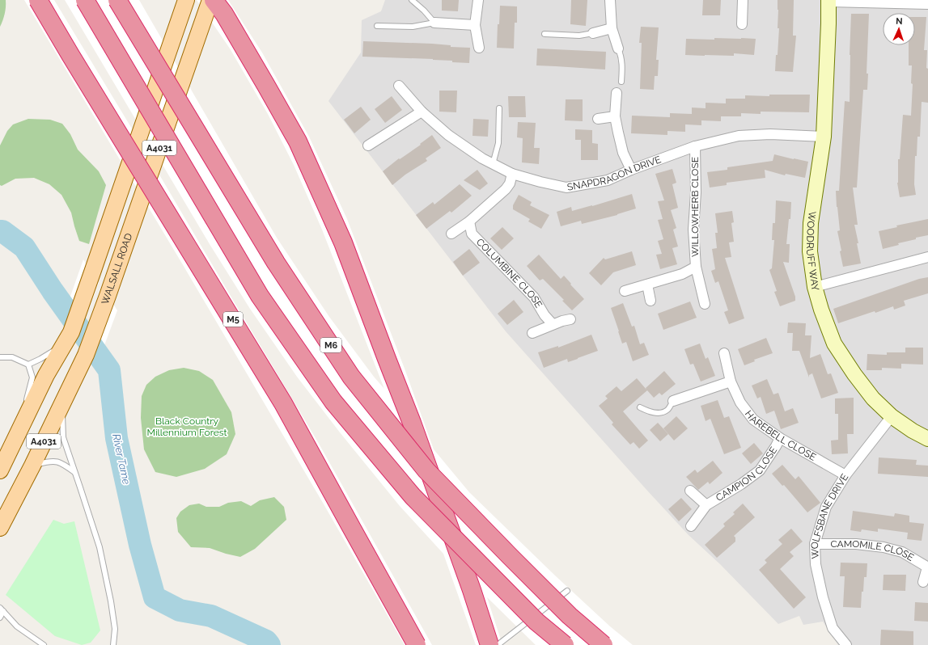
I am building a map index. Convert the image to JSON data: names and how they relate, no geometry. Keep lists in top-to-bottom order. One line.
{"streets":{"highway":["M5","M6"],"main road":["A4031","WALSALL ROAD"],"street":["SNAPDRAGON DRIVE","WILLOWHERB CLOSE","WOODRUFF WAY","COLUMBINE CLOSE","HAREBELL CLOSE","CAMPION CLOSE","WOLFSBANE DRIVE","CAMOMILE CLOSE"]},"crossings":[["SNAPDRAGON DRIVE","WILLOWHERB CLOSE"],["SNAPDRAGON DRIVE","WOODRUFF WAY"],["WOODRUFF WAY","WOLFSBANE DRIVE"],["HAREBELL CLOSE","CAMPION CLOSE"],["HAREBELL CLOSE","WOLFSBANE DRIVE"],["WOLFSBANE DRIVE","CAMOMILE CLOSE"]],"water":["River Tame"],"parks":["Black Country Millennium Forest"],"north":"top"}
